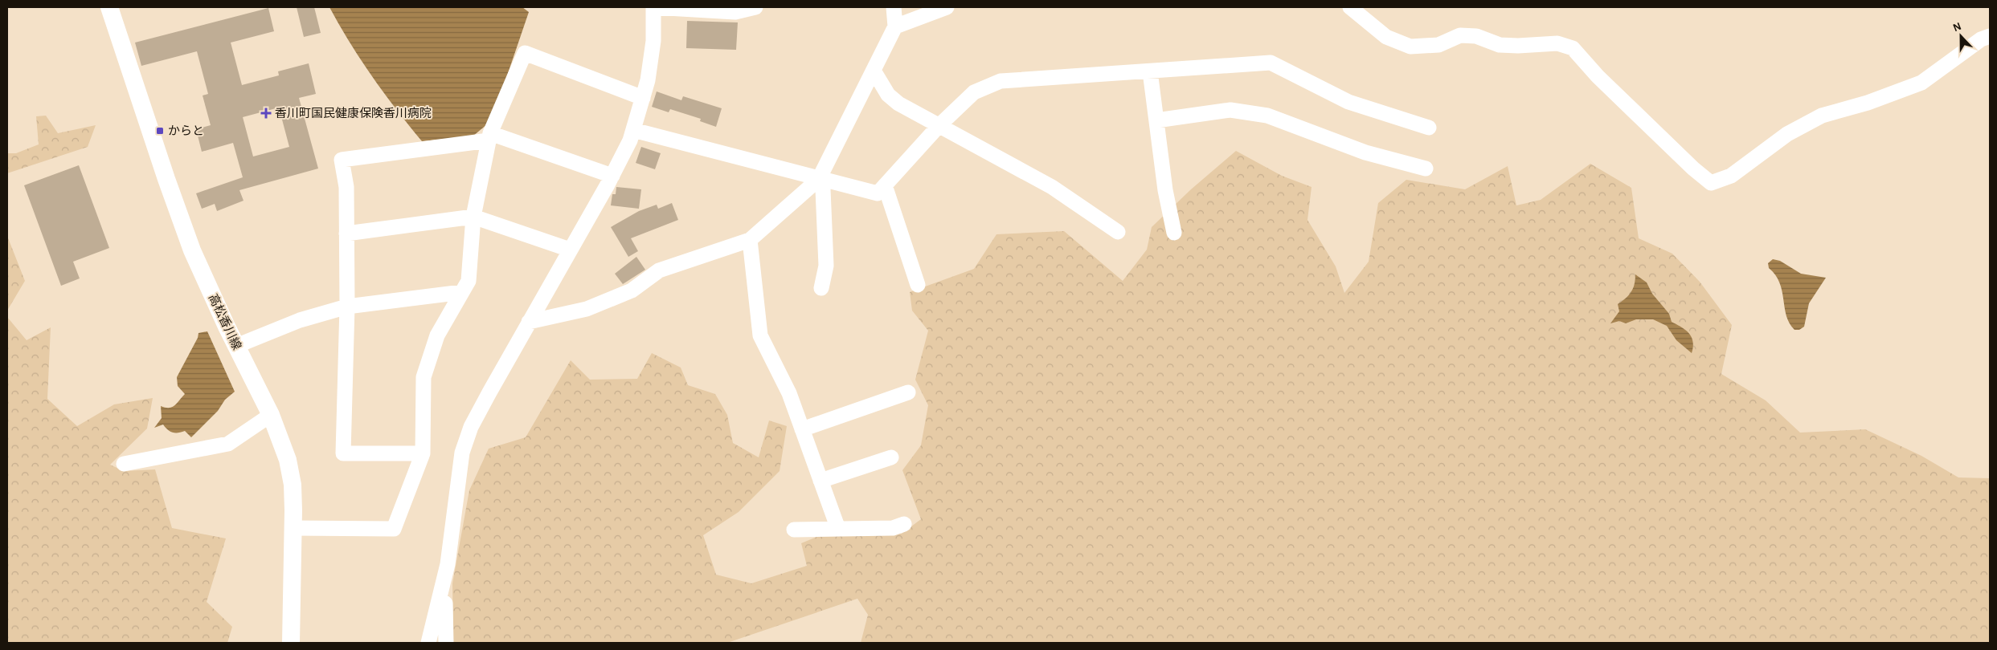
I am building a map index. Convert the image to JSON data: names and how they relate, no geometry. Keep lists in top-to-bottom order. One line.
{"streets":{"main road":["高松香川線"]},"places":{"health":["香川町国民健康保険香川病院"],"transit":["からと"]},"north":"top"}
